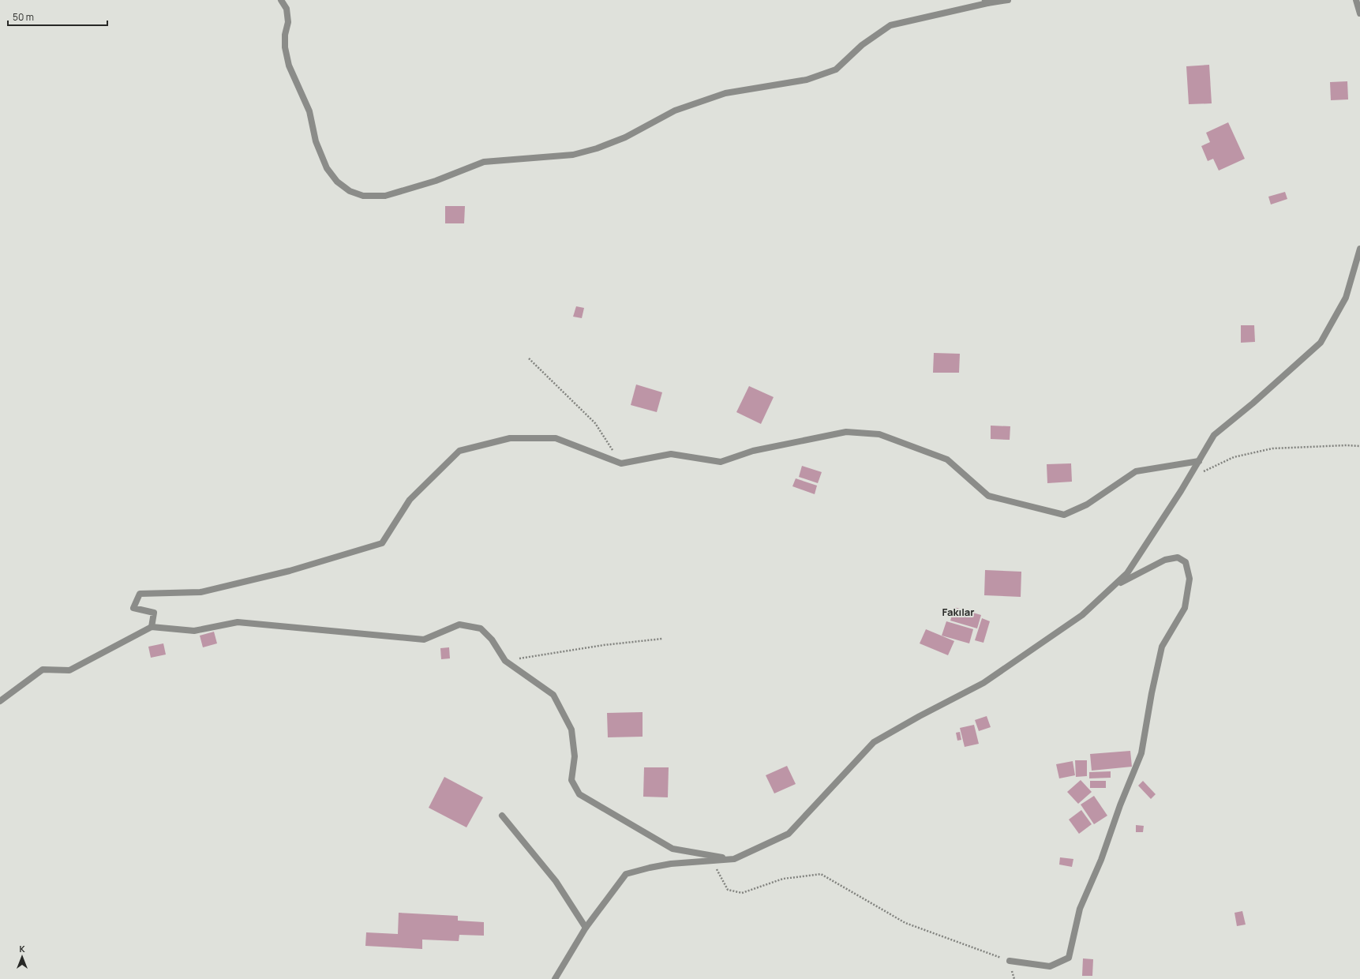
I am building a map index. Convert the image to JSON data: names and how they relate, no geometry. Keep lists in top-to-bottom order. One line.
{"districts":["Fakılar"],"scale_bar":"50 m","north":"top"}
